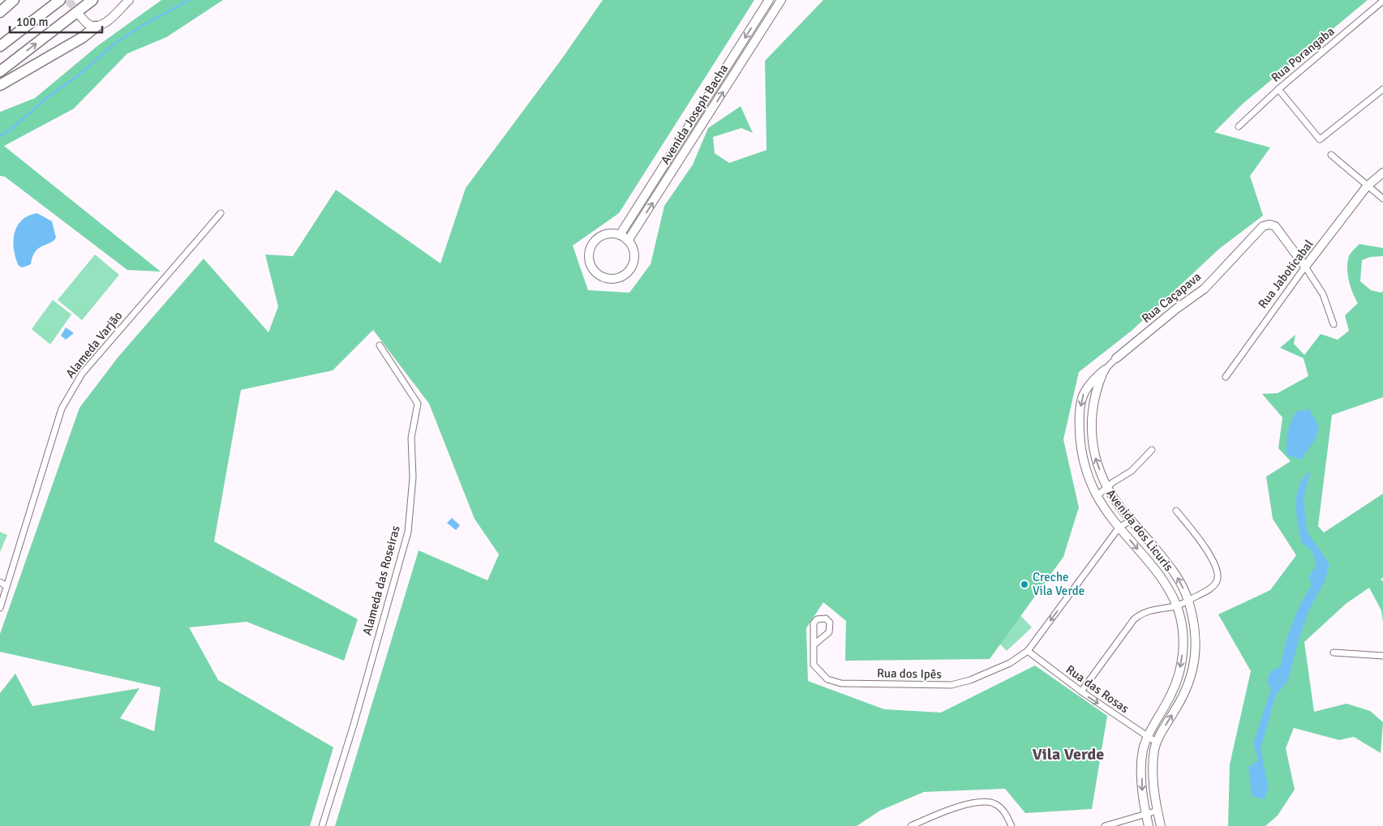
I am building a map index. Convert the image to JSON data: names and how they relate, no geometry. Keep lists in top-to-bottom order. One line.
{"streets":{"street":["Rua Porangaba","Avenida Joseph Bacha","Rua Jaboticabal","Rua Caçapava","Alameda Varjão","Avenida dos Licuris","Alameda das Roseiras","Rua dos Ipês","Rua das Rosas"]},"crossings":[["Rua Jaboticabal","Rua Caçapava"],["Rua Caçapava","Avenida dos Licuris"],["Avenida dos Licuris","Rua dos Ipês"],["Avenida dos Licuris","Rua das Rosas"],["Rua dos Ipês","Rua das Rosas"]],"one_way":["Rua dos Ipês","Rua das Rosas"],"districts":["Vila Verde"],"places":["Creche Vila Verde"],"scale_bar":"100 m"}
